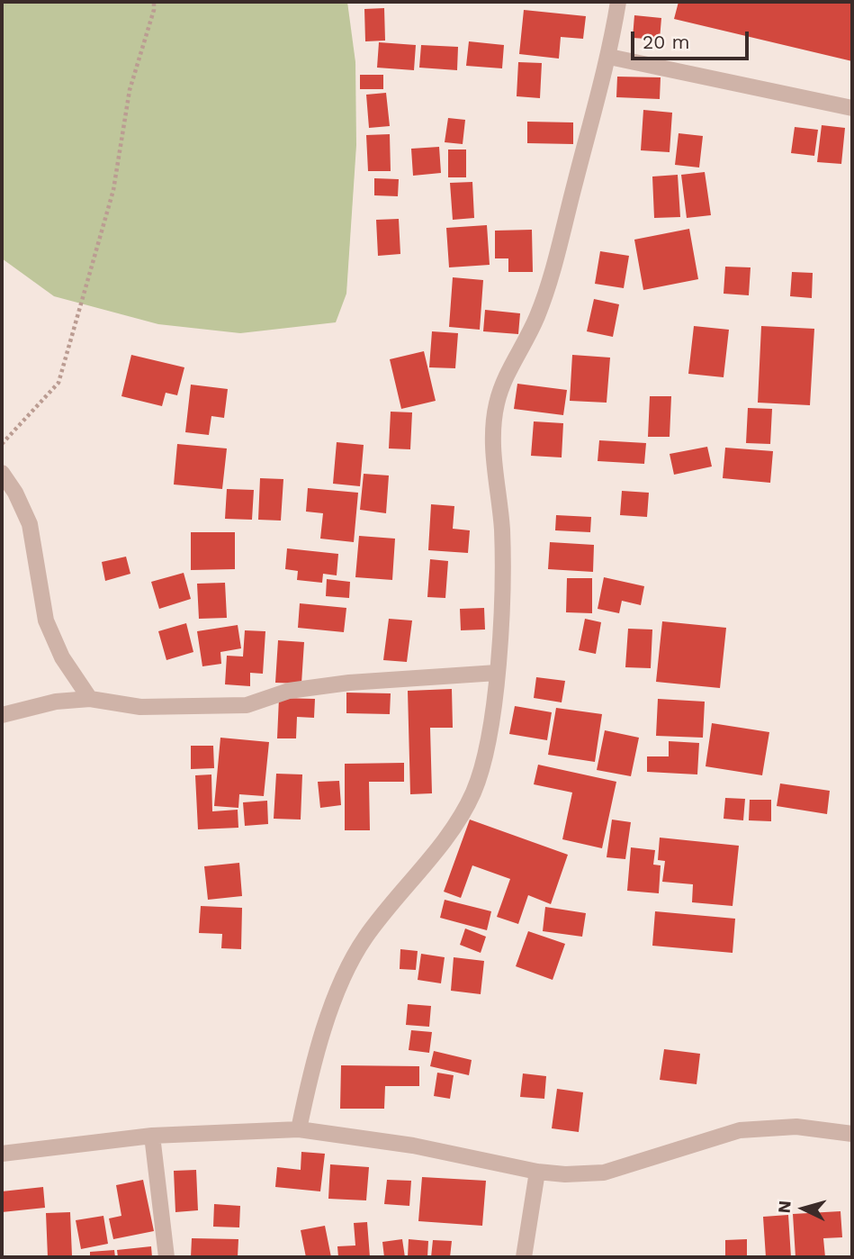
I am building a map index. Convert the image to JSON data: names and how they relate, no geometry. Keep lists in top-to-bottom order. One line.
{"scale_bar":"20 m","north":"left"}
